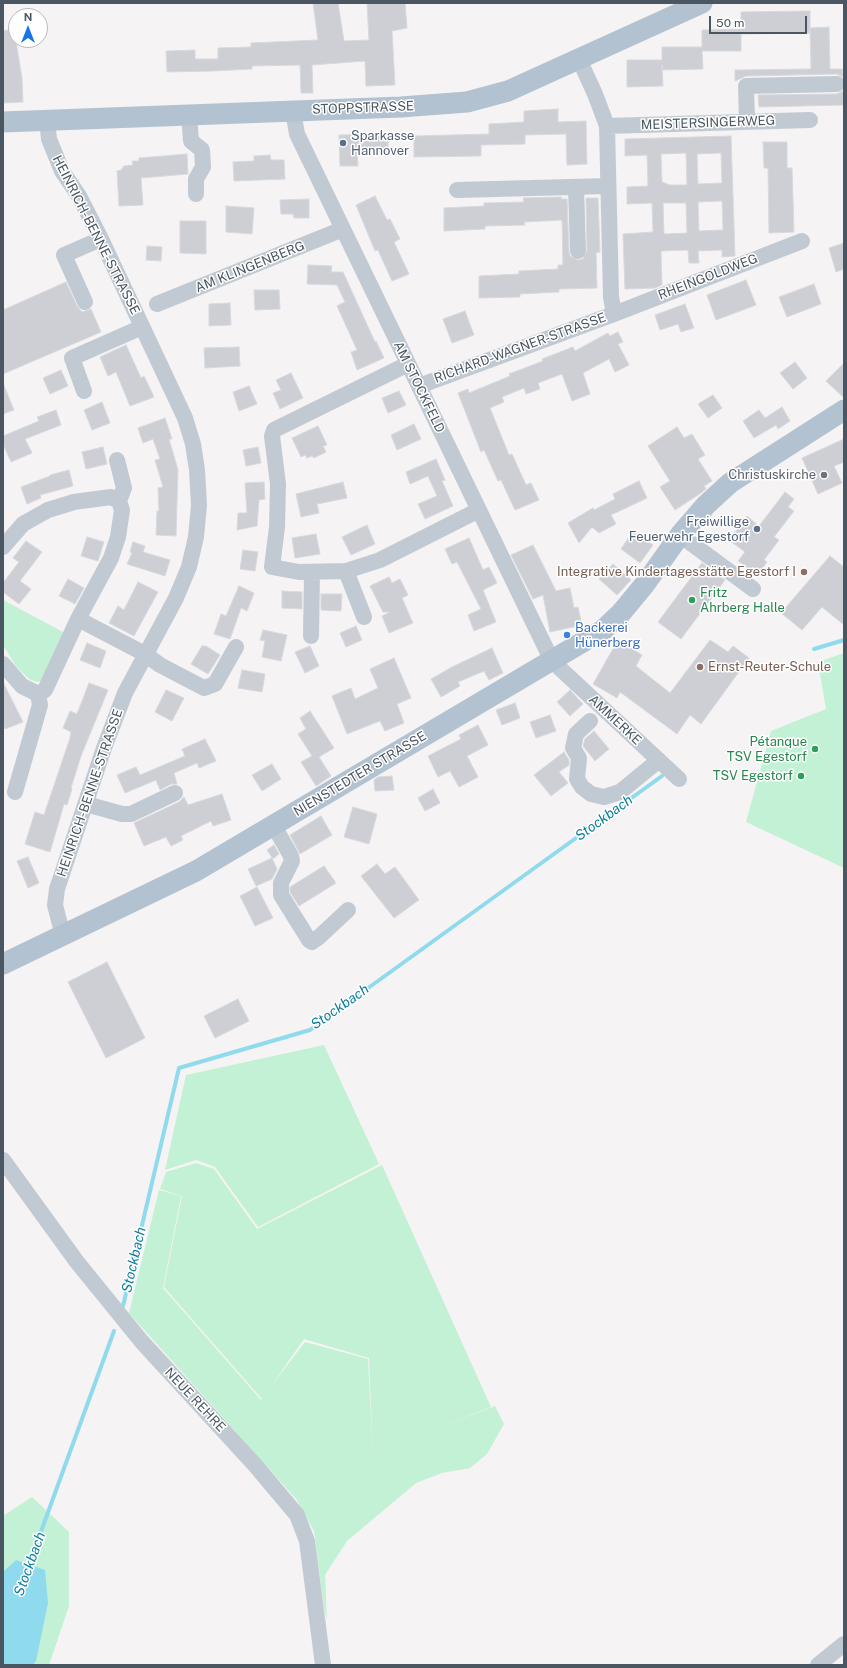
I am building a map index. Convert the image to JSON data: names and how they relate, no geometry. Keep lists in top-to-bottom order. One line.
{"streets":{"main road":["STOPPSTRASSE","NIENSTEDTER STRASSE"],"street":["MEISTERSINGERWEG","HEINRICH-BENNE-STRASSE","AM KLINGENBERG","RHEINGOLDWEG","RICHARD-WAGNER-STRASSE","AM STOCKFELD","AMMERKE","NEUE REHRE"]},"crossings":[["STOPPSTRASSE","HEINRICH-BENNE-STRASSE"],["STOPPSTRASSE","RICHARD-WAGNER-STRASSE"],["STOPPSTRASSE","AM STOCKFELD"],["MEISTERSINGERWEG","RICHARD-WAGNER-STRASSE"],["HEINRICH-BENNE-STRASSE","NIENSTEDTER STRASSE"],["AM KLINGENBERG","AM STOCKFELD"],["RHEINGOLDWEG","RICHARD-WAGNER-STRASSE"],["RICHARD-WAGNER-STRASSE","AM STOCKFELD"],["AM STOCKFELD","AMMERKE"],["AM STOCKFELD","NIENSTEDTER STRASSE"],["AMMERKE","NIENSTEDTER STRASSE"]],"water":["Stockbach"],"places":["Sparkasse Hannover","Christuskirche","Freiwillige Feuerwehr Egestorf","Integrative Kindertagesstätte Egestorf I","Fritz Ahrberg Halle","Backerei Hünerberg","Ernst-Reuter-Schule","Pétanque TSV Egestorf","TSV Egestorf"],"scale_bar":"50 m","north":"top"}
